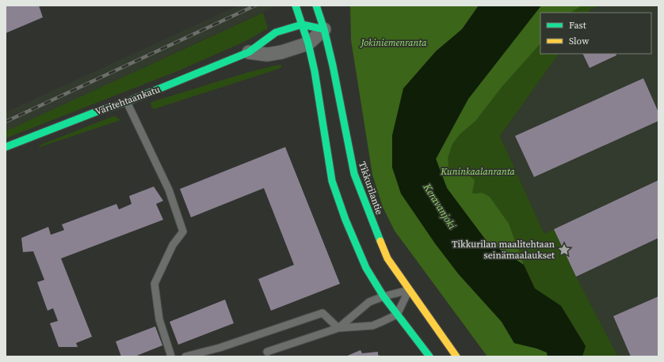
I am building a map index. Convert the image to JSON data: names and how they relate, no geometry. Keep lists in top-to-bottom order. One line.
{"streets":{"main road":["Väritehtaankatu","Tikkurilantie"]},"crossings":[["Väritehtaankatu","Tikkurilantie"]],"water":["Keravanjoki"],"parks":["Jokiniemenranta","Kuninkaalanranta"],"places":{"place":["Tikkurilan maalitehtaan seinämaalaukset"]},"legend":["Fast","Slow"]}
